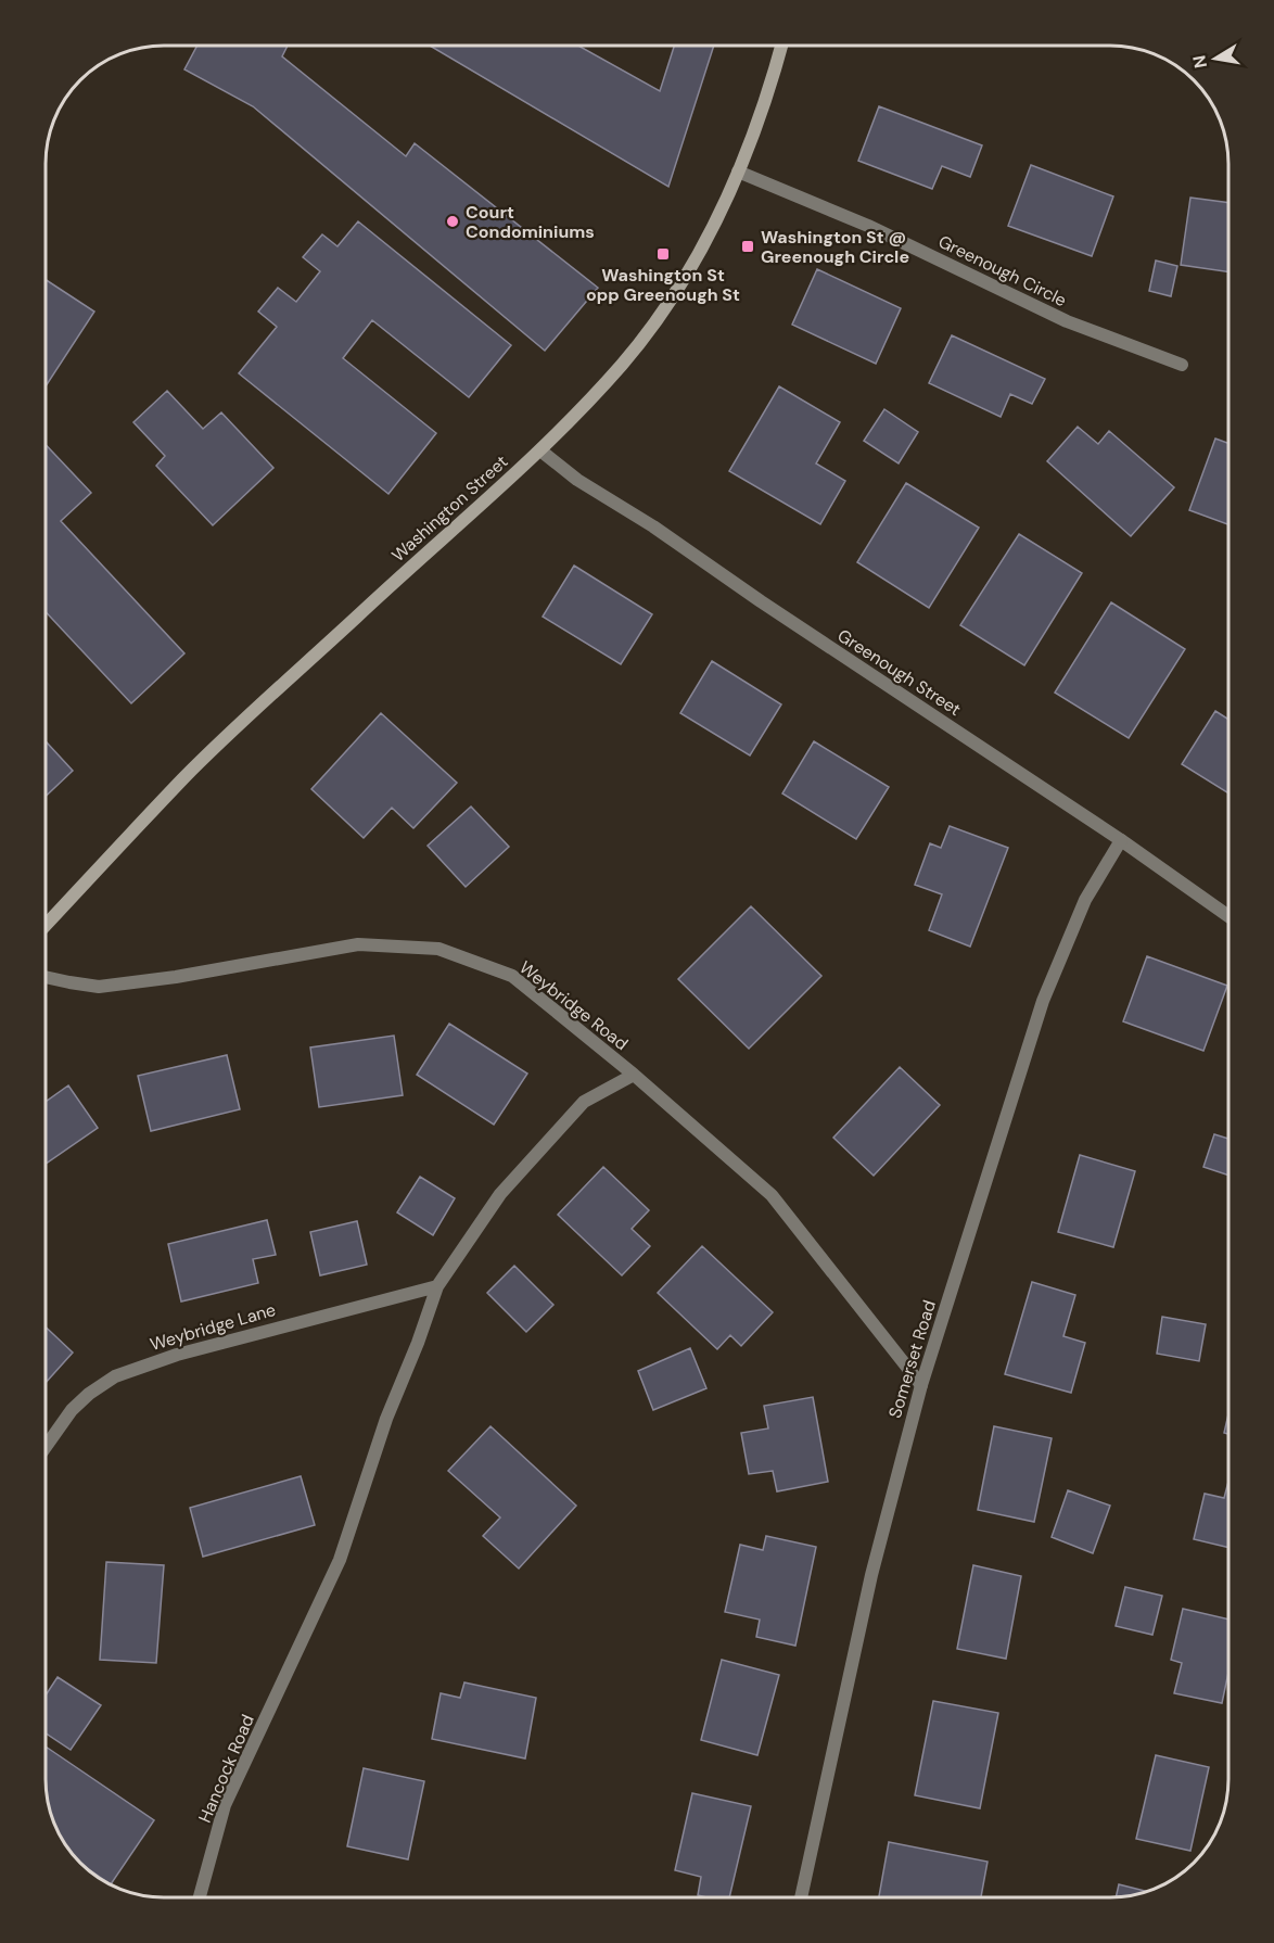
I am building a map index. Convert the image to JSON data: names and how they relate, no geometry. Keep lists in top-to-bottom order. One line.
{"streets":{"main road":["Washington Street"],"street":["Greenough Circle","Greenough Street","Weybridge Road","Weybridge Lane","Somerset Road","Hancock Road"]},"crossings":[["Greenough Circle","Washington Street"],["Washington Street","Greenough Street"],["Greenough Street","Somerset Road"],["Weybridge Road","Somerset Road"],["Weybridge Lane","Hancock Road"]],"places":{"other":["Court Condominiums"],"transit":["Washington St @ Greenough Circle","Washington St opp Greenough St"]},"north":"left"}
